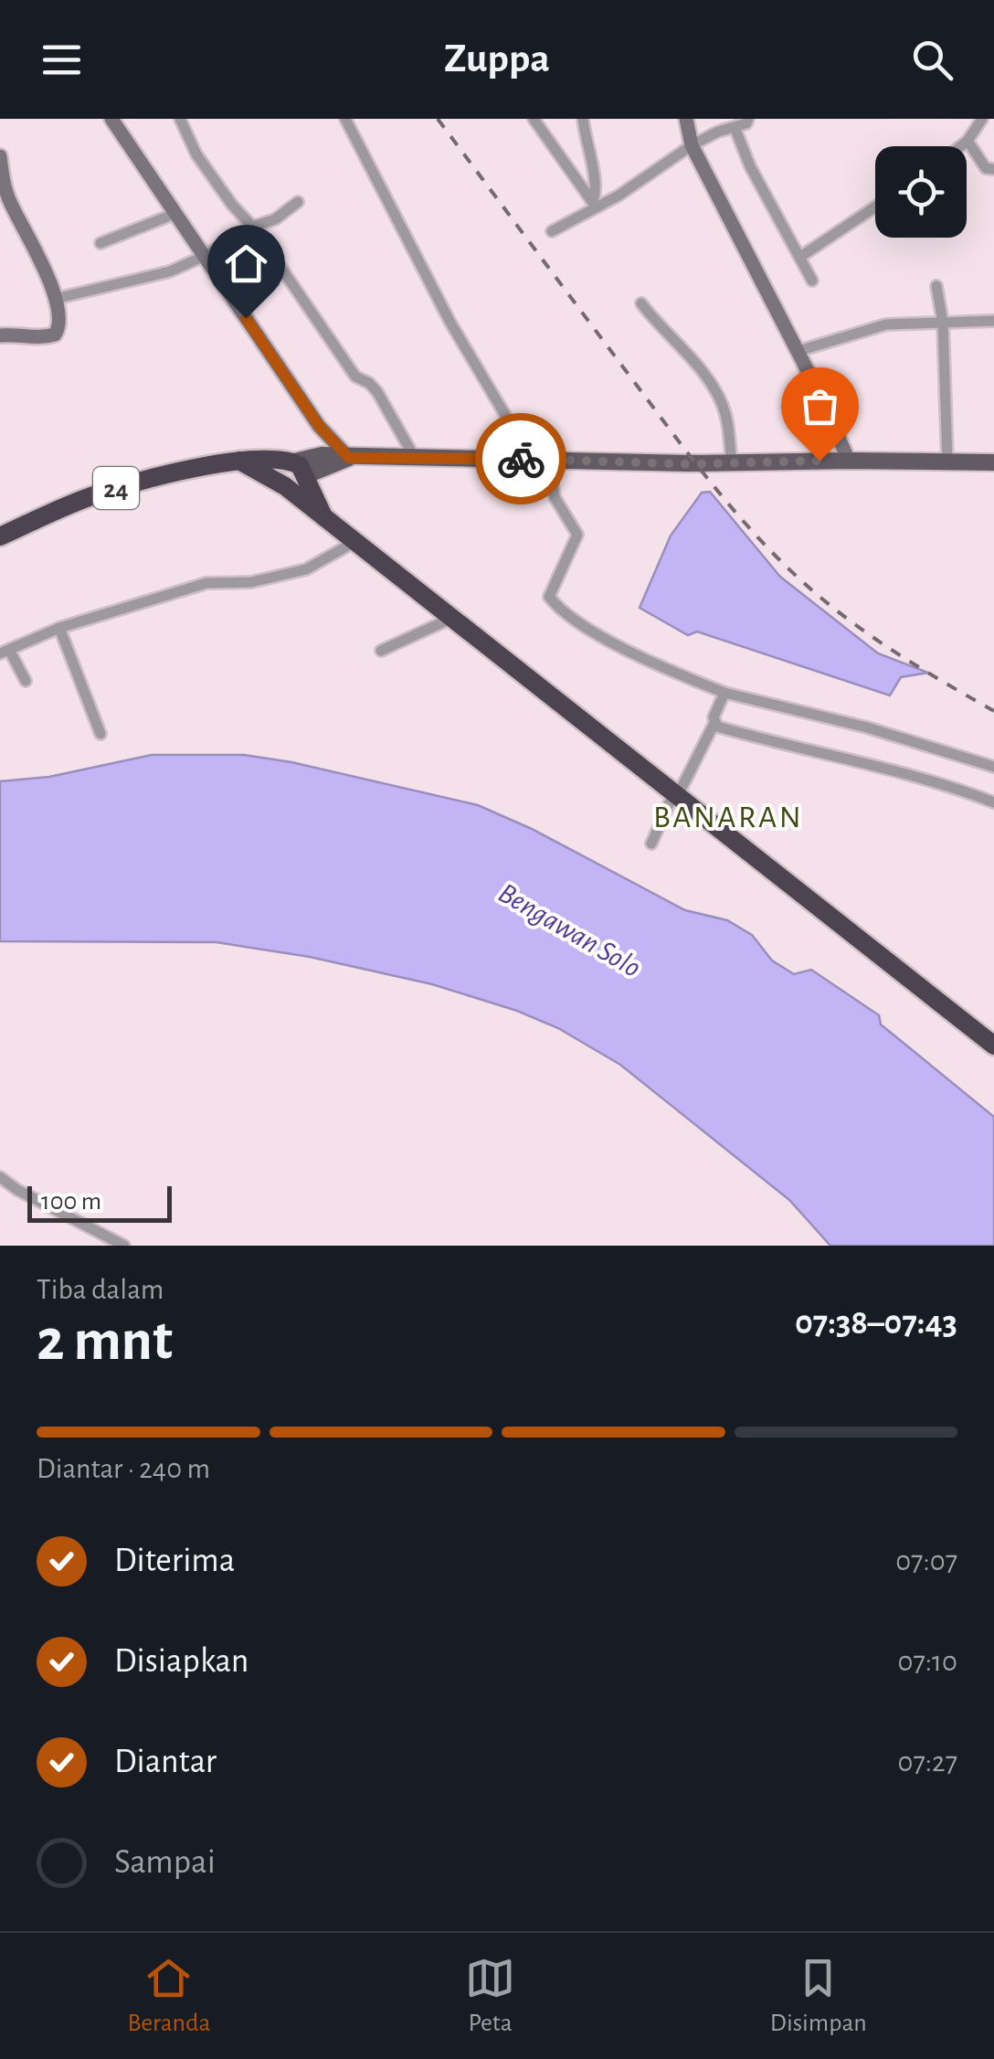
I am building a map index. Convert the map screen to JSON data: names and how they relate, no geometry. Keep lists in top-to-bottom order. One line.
{"streets":{"highway":["24"]},"districts":["BANARAN"],"water":["Bengawan Solo"],"scale_bar":"100 m","page":{"header":"Zuppa","scale":"100 m","heading":["2 mnt","Tiba dalam","07:38–07:43"],"bar":"Diantar · 240 m","list":[["Diterima","07:07"],["Disiapkan","07:10"],["Diantar","07:27"],"Sampai"],"tabs":["Beranda","Peta","Disimpan"]}}
